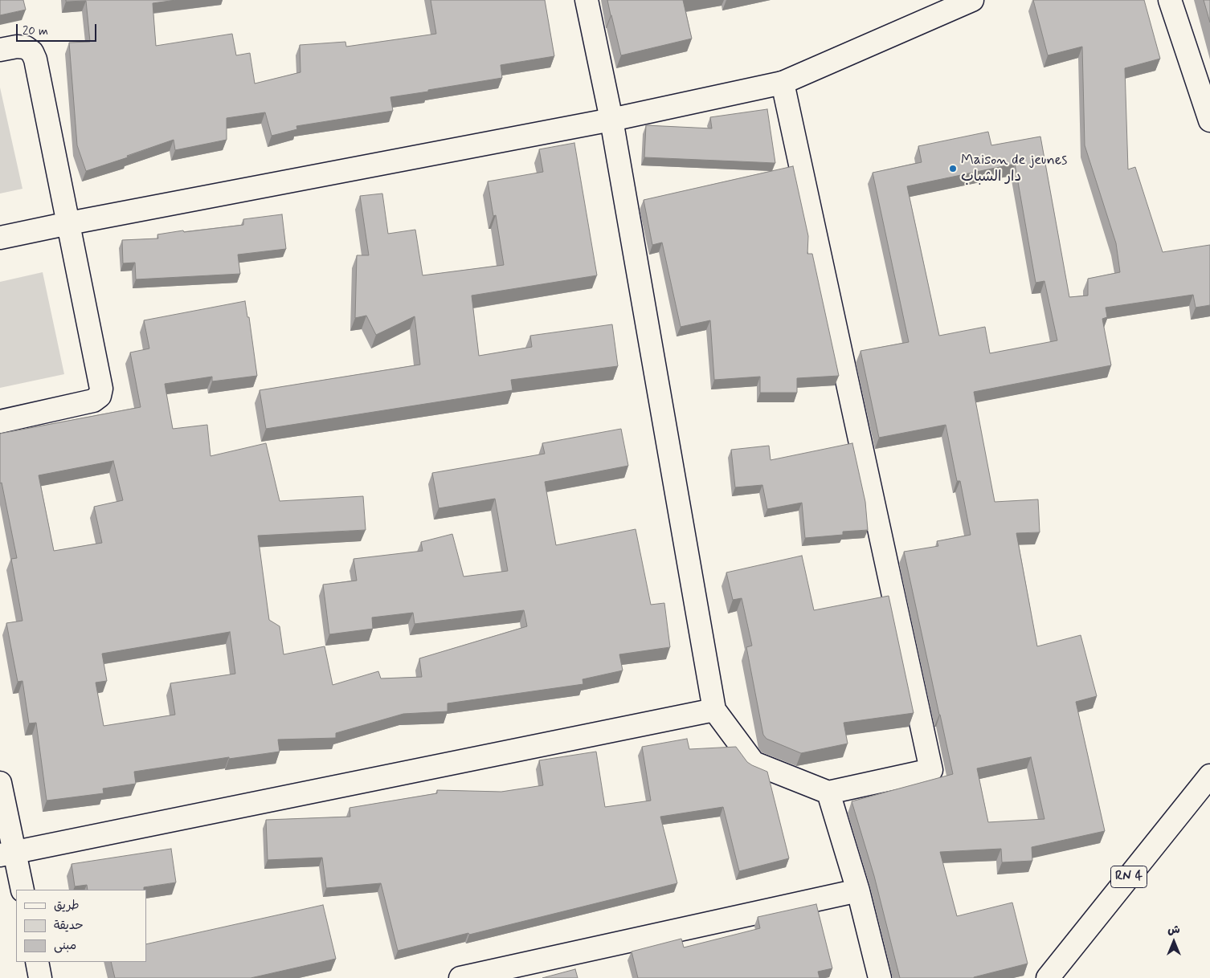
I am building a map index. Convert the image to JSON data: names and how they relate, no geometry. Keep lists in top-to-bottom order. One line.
{"streets":{"street":["RN 4"]},"places":["Maison de jeunes دار الشباب"],"legend":["طريق","حديقة","مبنى"],"scale_bar":"20 m","north":"top"}
